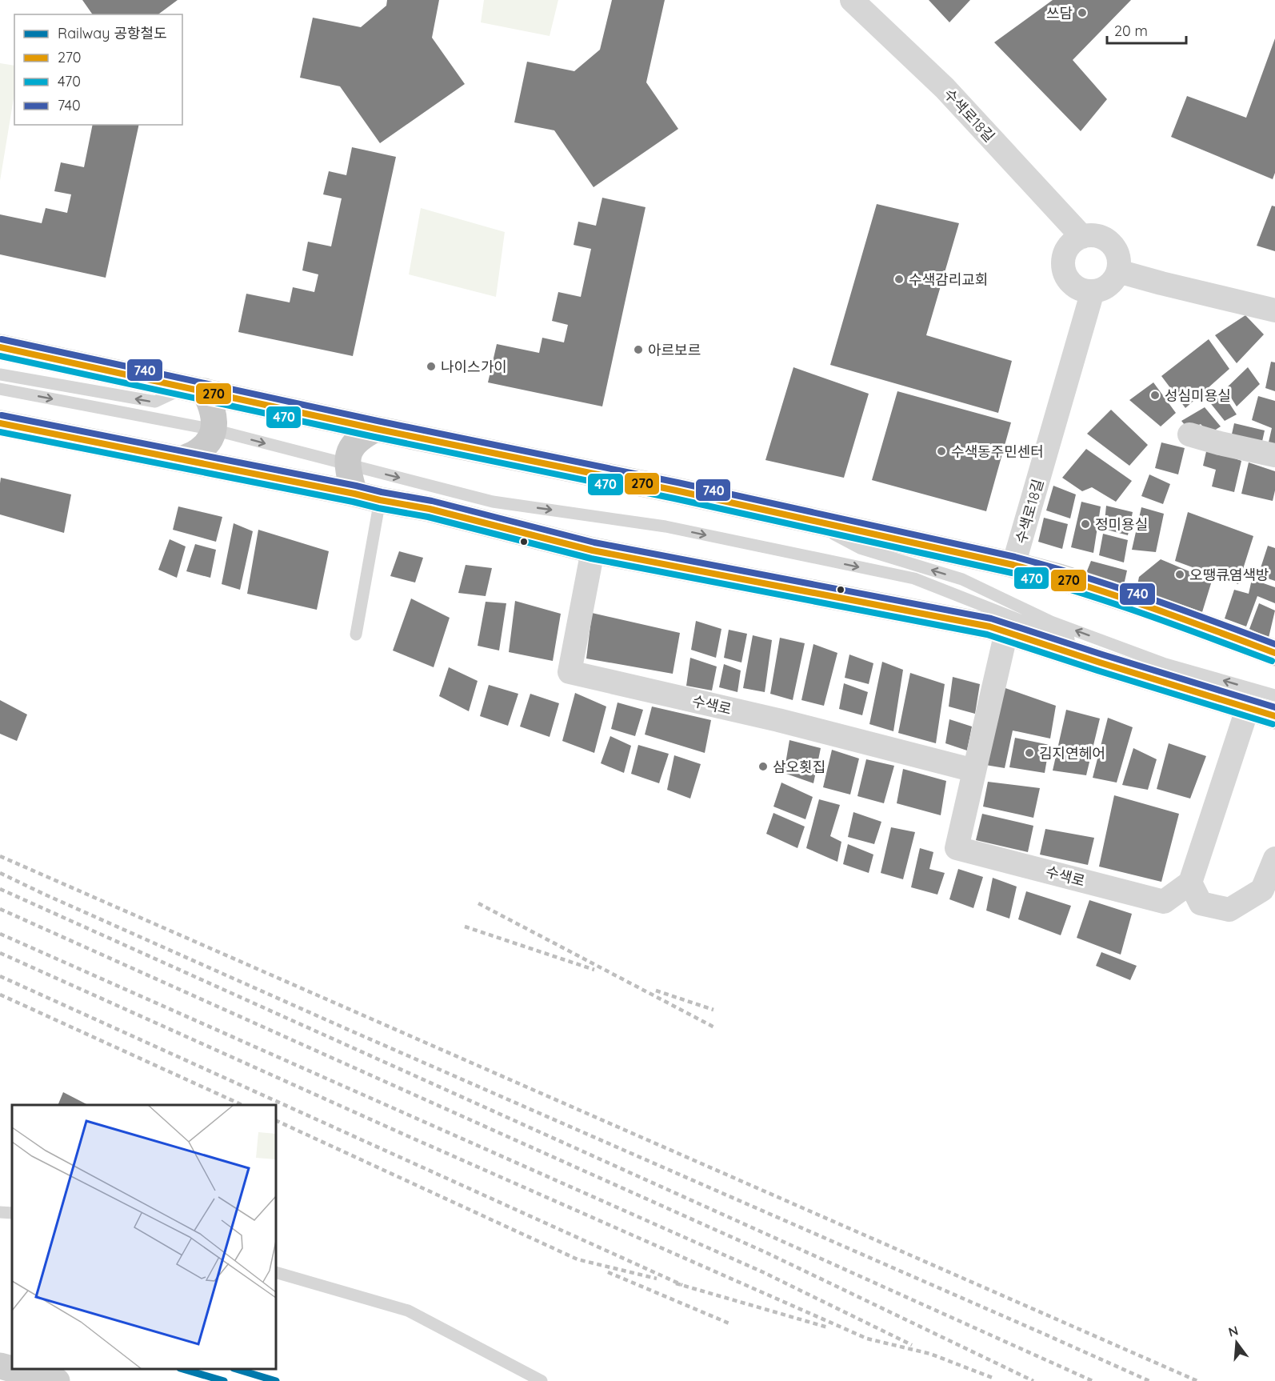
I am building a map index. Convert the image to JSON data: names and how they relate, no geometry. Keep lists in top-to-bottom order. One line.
{"streets":{"street":["수색로18길","수색로"]},"places":["쓰담","수색감리교회","아르보르","나이스가이","성심미용실","수색동주민센터","정미용실","오땡큐염색방","김지연헤어","삼오횟집"],"lines":["transit line 740","transit line 270","transit line 470","rail line 공항철도"],"legend":["Railway 공항철도","270","470","740"],"scale_bar":"20 m","north":"top"}
